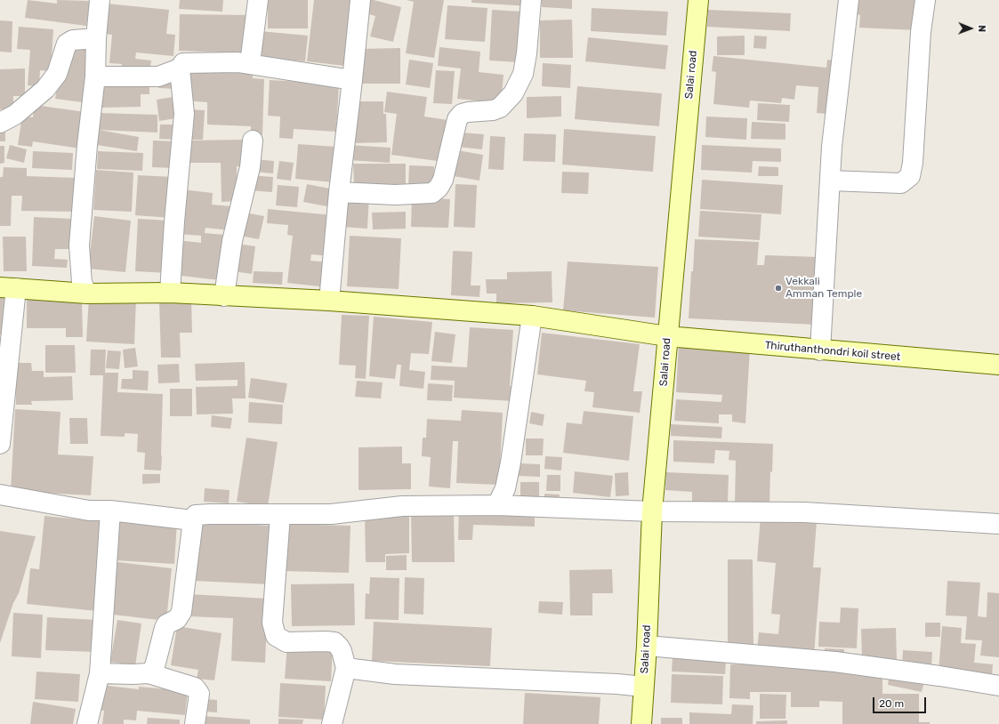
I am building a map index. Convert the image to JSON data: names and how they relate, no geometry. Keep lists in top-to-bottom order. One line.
{"streets":{"street":["Salai road","Thiruthanthondri koil street"]},"crossings":[["Salai road","Thiruthanthondri koil street"]],"places":["Vekkali Amman Temple"],"scale_bar":"20 m","north":"right"}
